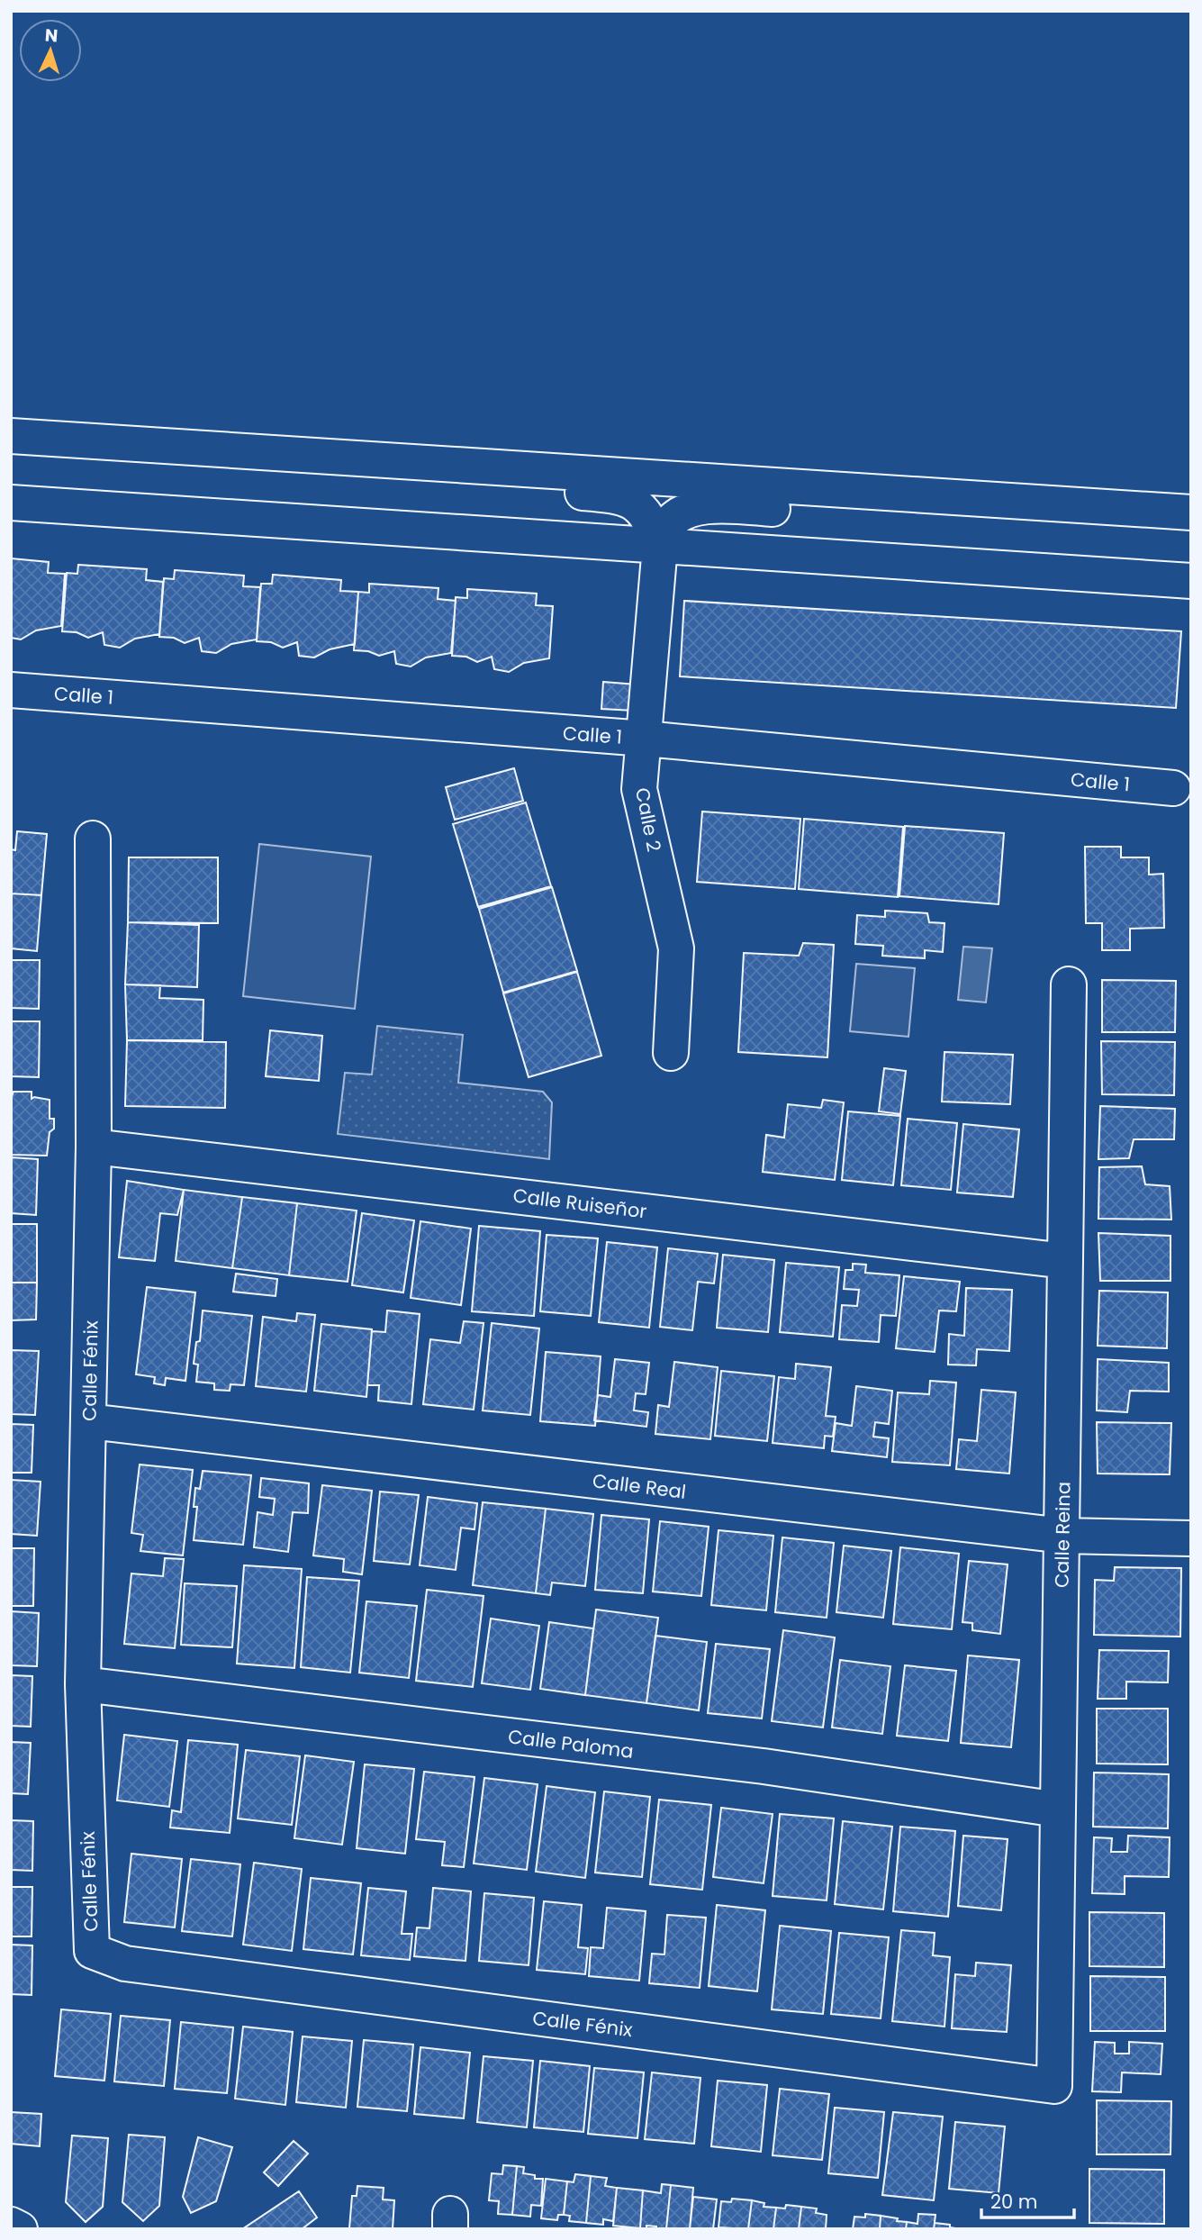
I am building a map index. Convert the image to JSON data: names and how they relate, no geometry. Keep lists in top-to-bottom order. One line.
{"streets":{"street":["Calle 1","Calle 2","Calle Ruiseñor","Calle Fénix","Calle Real","Calle Reina","Calle Paloma"]},"crossings":[["Calle 1","Calle 2"],["Calle Ruiseñor","Calle Fénix"],["Calle Ruiseñor","Calle Reina"],["Calle Fénix","Calle Real"],["Calle Fénix","Calle Reina"],["Calle Fénix","Calle Paloma"],["Calle Real","Calle Reina"],["Calle Reina","Calle Paloma"]],"scale_bar":"20 m","north":"top"}
